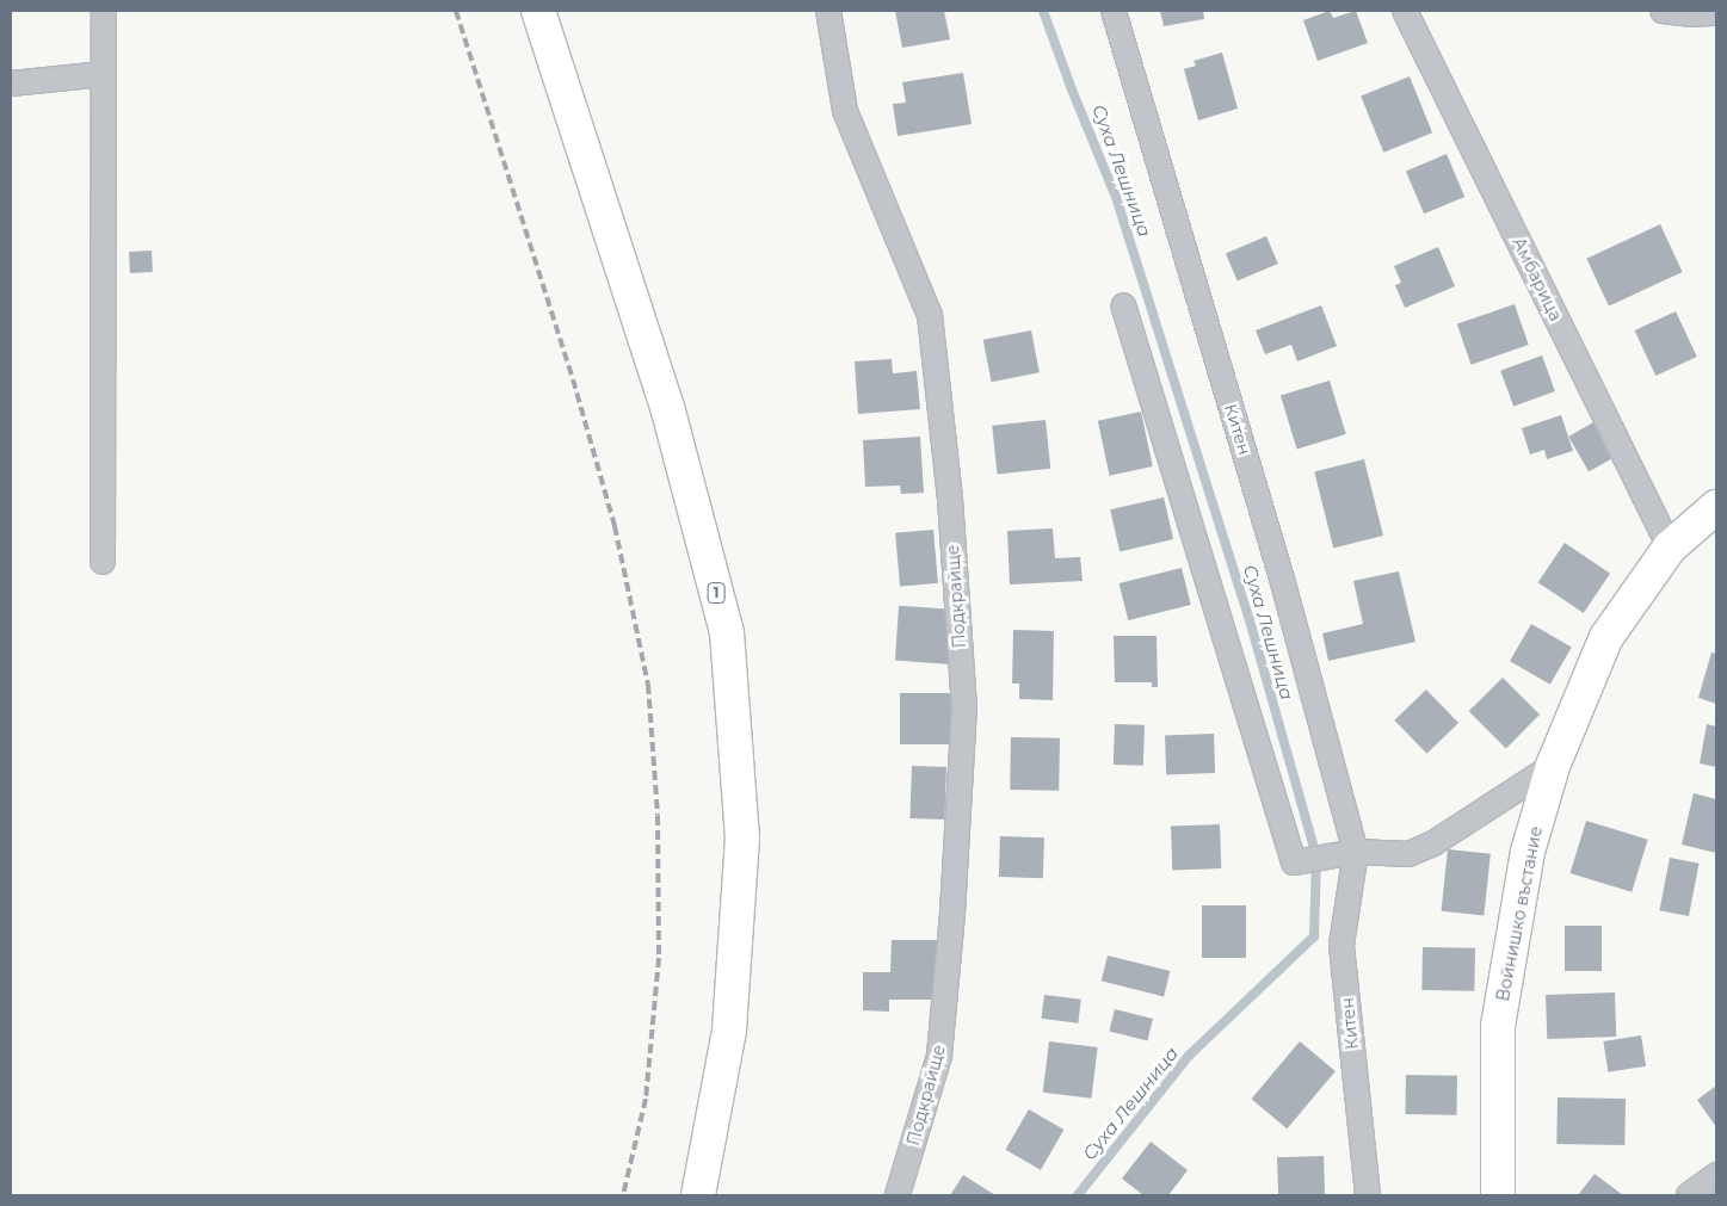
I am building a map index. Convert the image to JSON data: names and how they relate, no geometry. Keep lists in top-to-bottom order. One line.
{"streets":{"main road":["1","Войнишко въстание"],"street":["Амбарица","Китен","Подкрайще"]},"crossings":[["Амбарица","Войнишко въстание"]],"water":["Суха Лешница"]}
